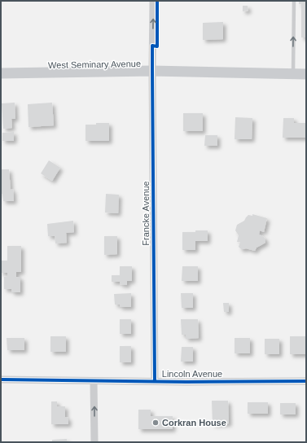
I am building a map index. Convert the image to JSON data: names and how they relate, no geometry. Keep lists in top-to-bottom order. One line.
{"streets":{"main road":["West Seminary Avenue"],"street":["Francke Avenue","Lincoln Avenue"]},"crossings":[["West Seminary Avenue","Francke Avenue"],["Francke Avenue","Lincoln Avenue"]],"places":["Corkran House"]}
